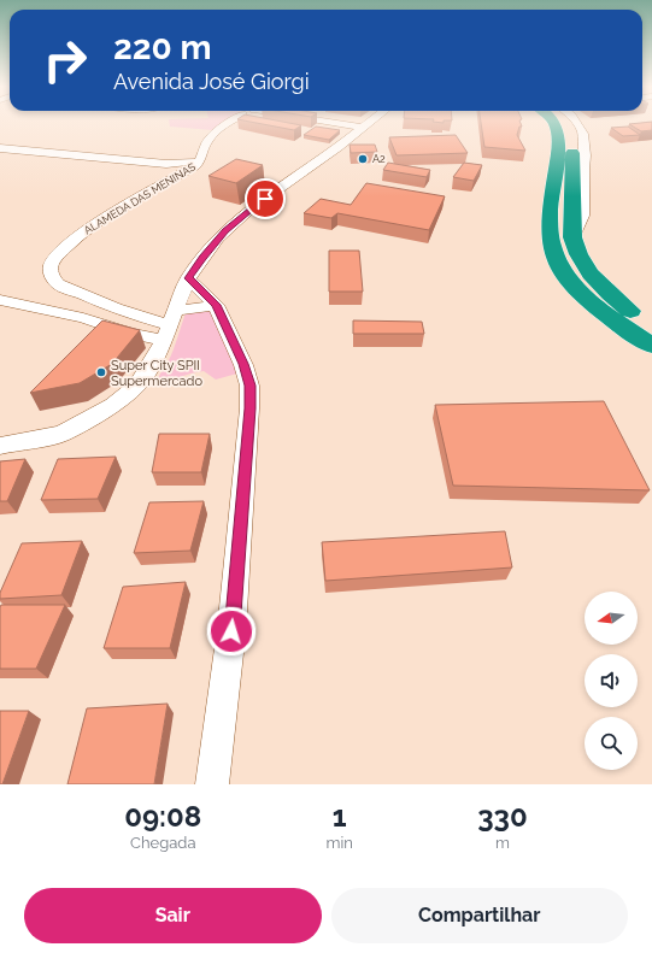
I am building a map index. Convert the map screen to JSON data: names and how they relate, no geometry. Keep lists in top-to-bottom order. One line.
{"streets":{"street":["ALAMEDA DAS MENINAS"]},"places":["A2","Super City SPII Supermercado"],"north":"left","page":{"turn":["220 m","Avenida José Giorgi"],"eta":["09:08","Chegada","1","min","330","m"],"buttons":["Sair","Compartilhar"]}}
